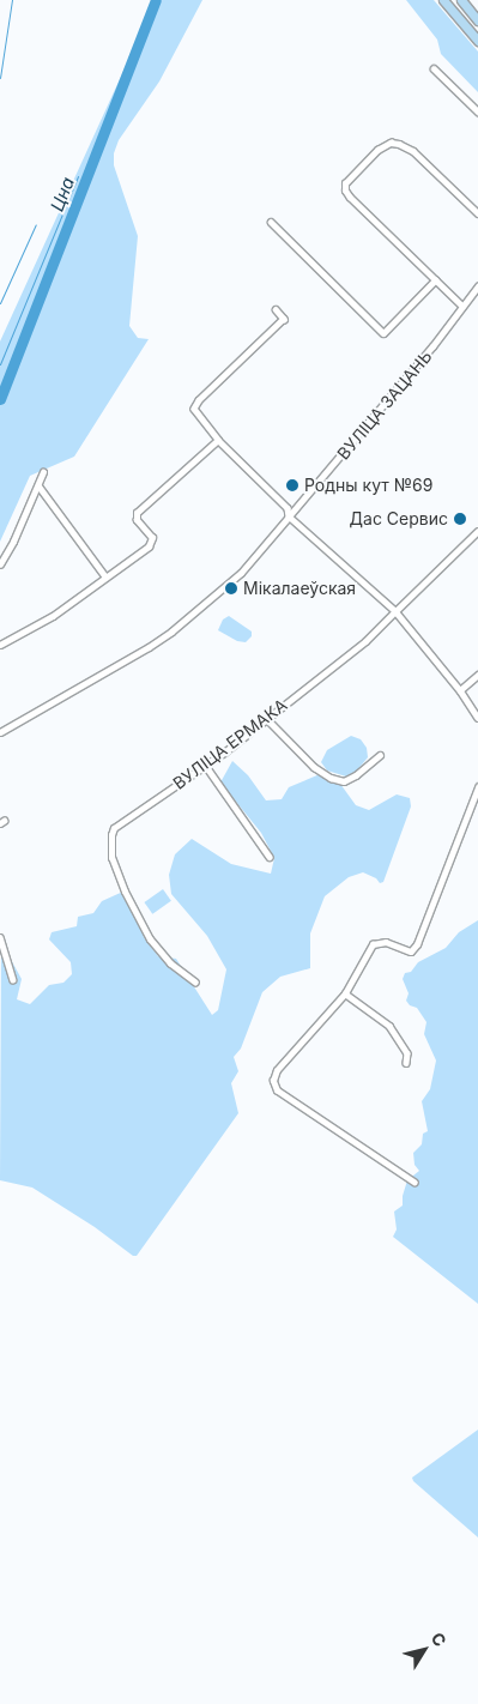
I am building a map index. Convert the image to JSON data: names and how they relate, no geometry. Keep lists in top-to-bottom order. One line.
{"streets":{"street":["ВУЛІЦА ЗАЦАНЬ","ВУЛІЦА ЕРМАКА"]},"water":["Цна"],"places":["Родны кут №69","Дас Сервис","Мікалаеўская"],"north":"top right"}
